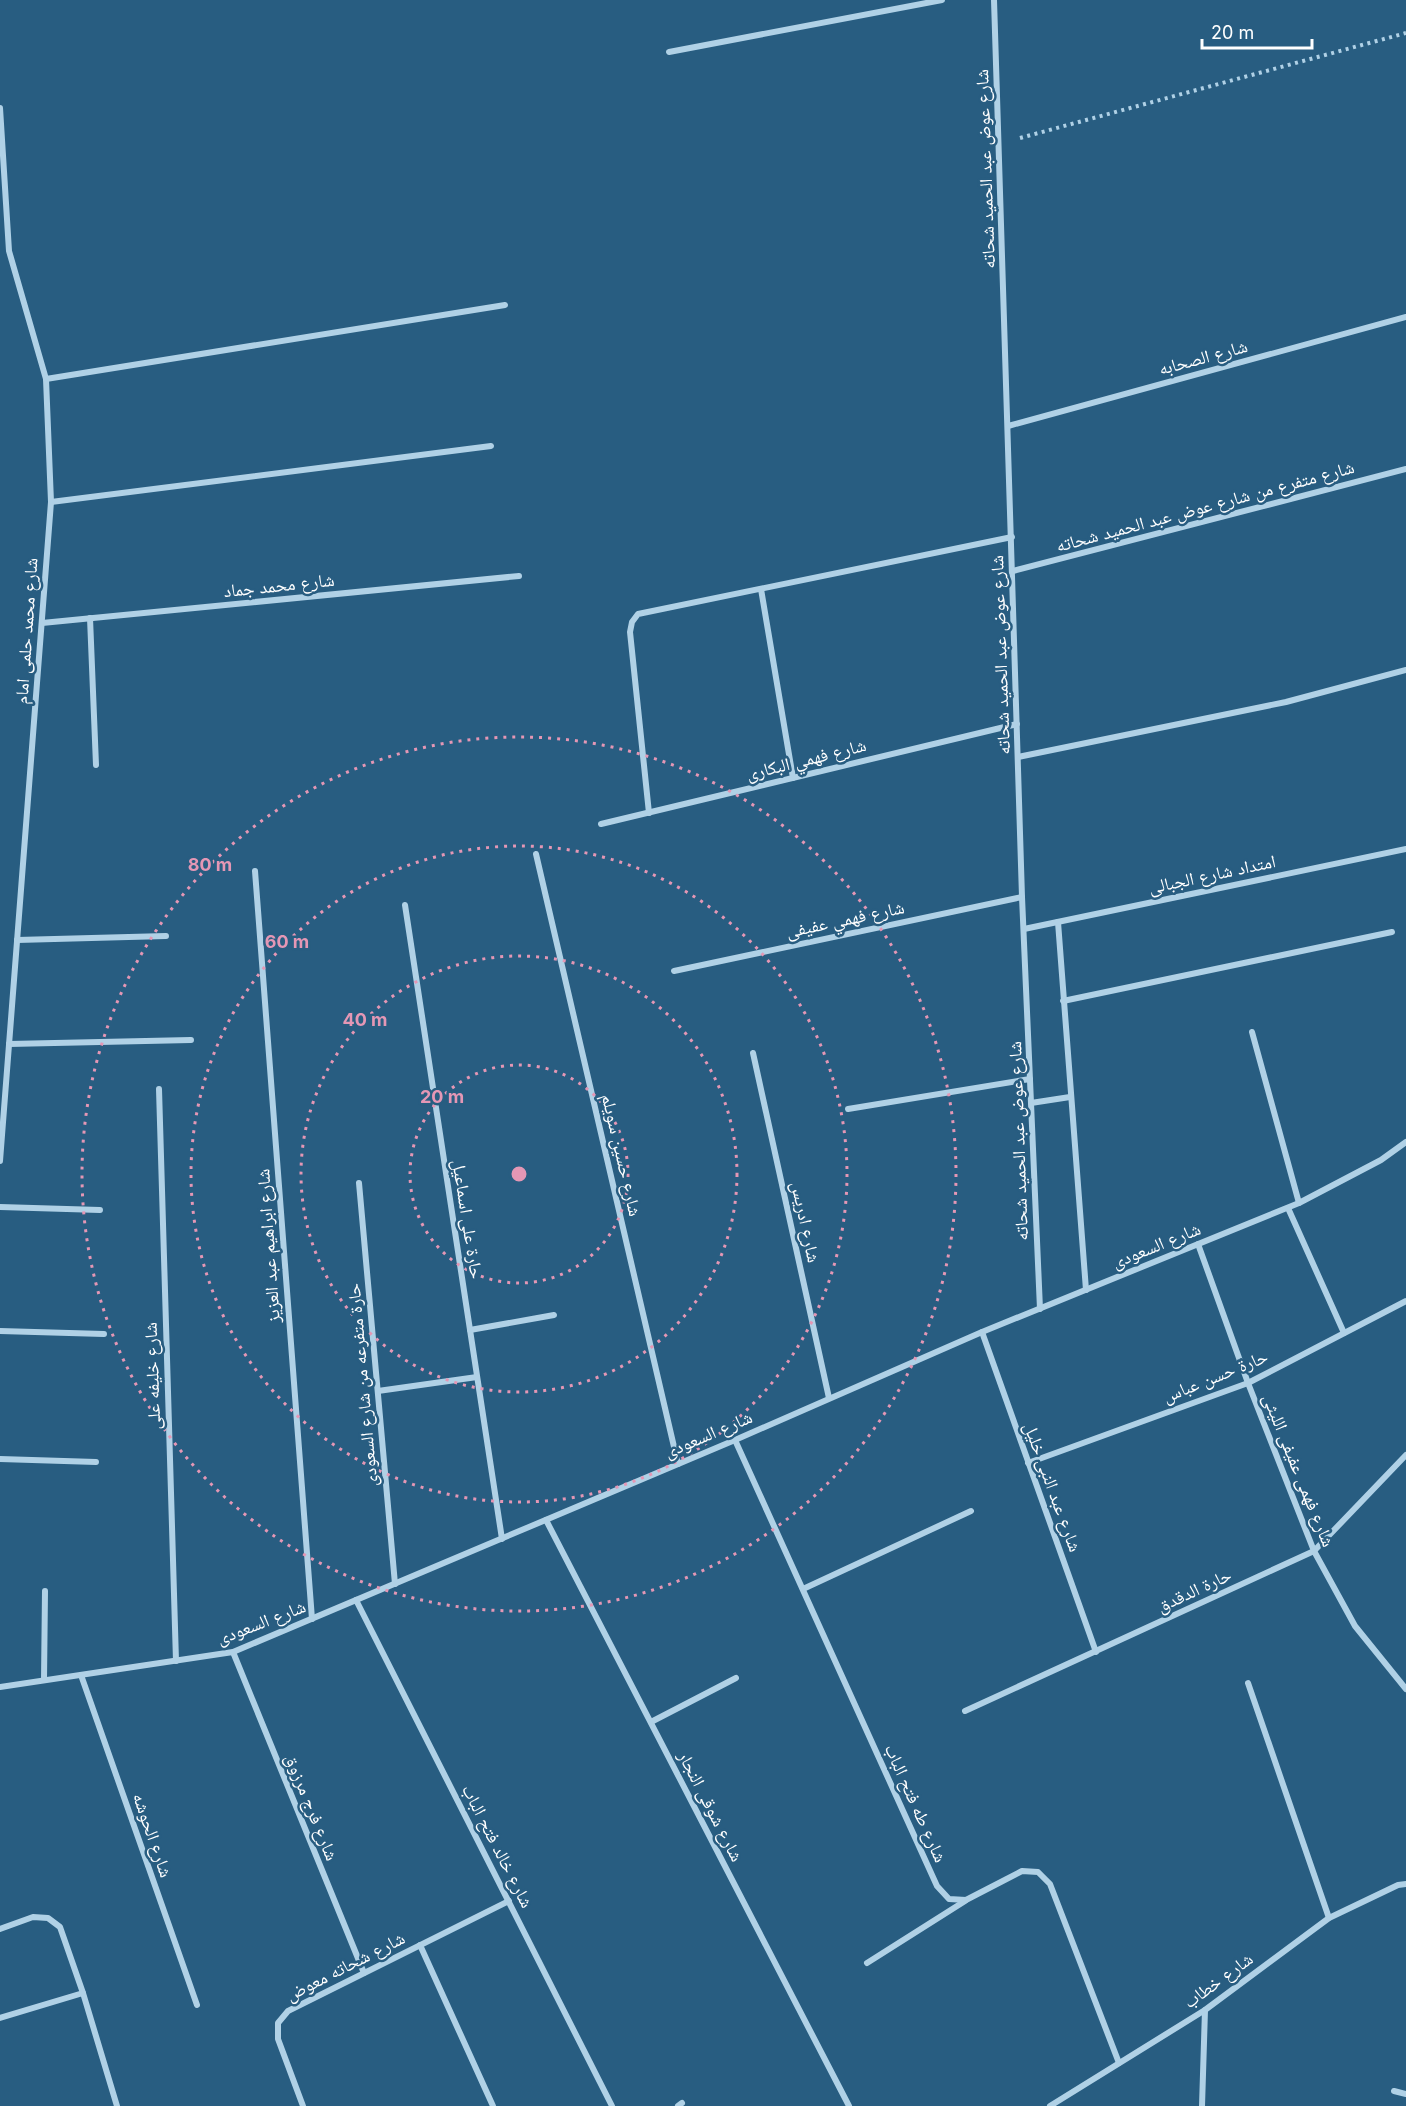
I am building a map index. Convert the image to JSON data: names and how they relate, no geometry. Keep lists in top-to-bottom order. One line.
{"streets":{"street":["شارع عوض عبد الحميد شحاته","شارع الصحابه","شارع متفرع من شارع عوض عبد الحميد شحاته","شارع محمد جماد","شارع محمد حلمى امام","شارع فهمي البكارى","امتداد شارع الجبالى","شارع فهمي عفيفى","شارع حسين سويلم","حارة على اسماعيل","شارع ادريس","شارع السعودى","شارع ابراهيم عبد العزيز","شارع خليفه على","حارة حسن عباس","حارة متفرعه من شارع السعودى","شارع فهمى عفيفى الليثى","شارع عبد النبى خليل","حارة الدقدق","شارع طه فتح الباب","شارع شوقى النجار","شارع فرج مرزوق","شارع الحوشه","شارع خالد فتح الباب","شارع شحاته معوض","شارع خطاب"]},"crossings":[["شارع عوض عبد الحميد شحاته","شارع الصحابه"],["شارع عوض عبد الحميد شحاته","شارع متفرع من شارع عوض عبد الحميد شحاته"],["شارع عوض عبد الحميد شحاته","شارع فهمي البكارى"],["شارع عوض عبد الحميد شحاته","امتداد شارع الجبالى"],["شارع عوض عبد الحميد شحاته","شارع فهمي عفيفى"],["شارع عوض عبد الحميد شحاته","شارع السعودى"],["شارع محمد جماد","شارع محمد حلمى امام"],["شارع حسين سويلم","شارع السعودى"],["حارة على اسماعيل","شارع السعودى"],["شارع ادريس","شارع السعودى"],["شارع السعودى","شارع ابراهيم عبد العزيز"],["شارع السعودى","شارع خليفه على"],["شارع السعودى","حارة متفرعه من شارع السعودى"],["شارع السعودى","شارع فهمى عفيفى الليثى"],["شارع السعودى","شارع عبد النبى خليل"],["شارع السعودى","شارع طه فتح الباب"],["شارع السعودى","شارع شوقى النجار"],["شارع السعودى","شارع فرج مرزوق"],["شارع السعودى","شارع الحوشه"],["شارع السعودى","شارع خالد فتح الباب"],["حارة حسن عباس","شارع فهمى عفيفى الليثى"],["حارة حسن عباس","شارع عبد النبى خليل"],["شارع فهمى عفيفى الليثى","حارة الدقدق"],["شارع عبد النبى خليل","حارة الدقدق"],["شارع فرج مرزوق","شارع شحاته معوض"],["شارع خالد فتح الباب","شارع شحاته معوض"]],"scale_bar":"20 m","rings":["80 m","60 m","40 m","20 m"]}
